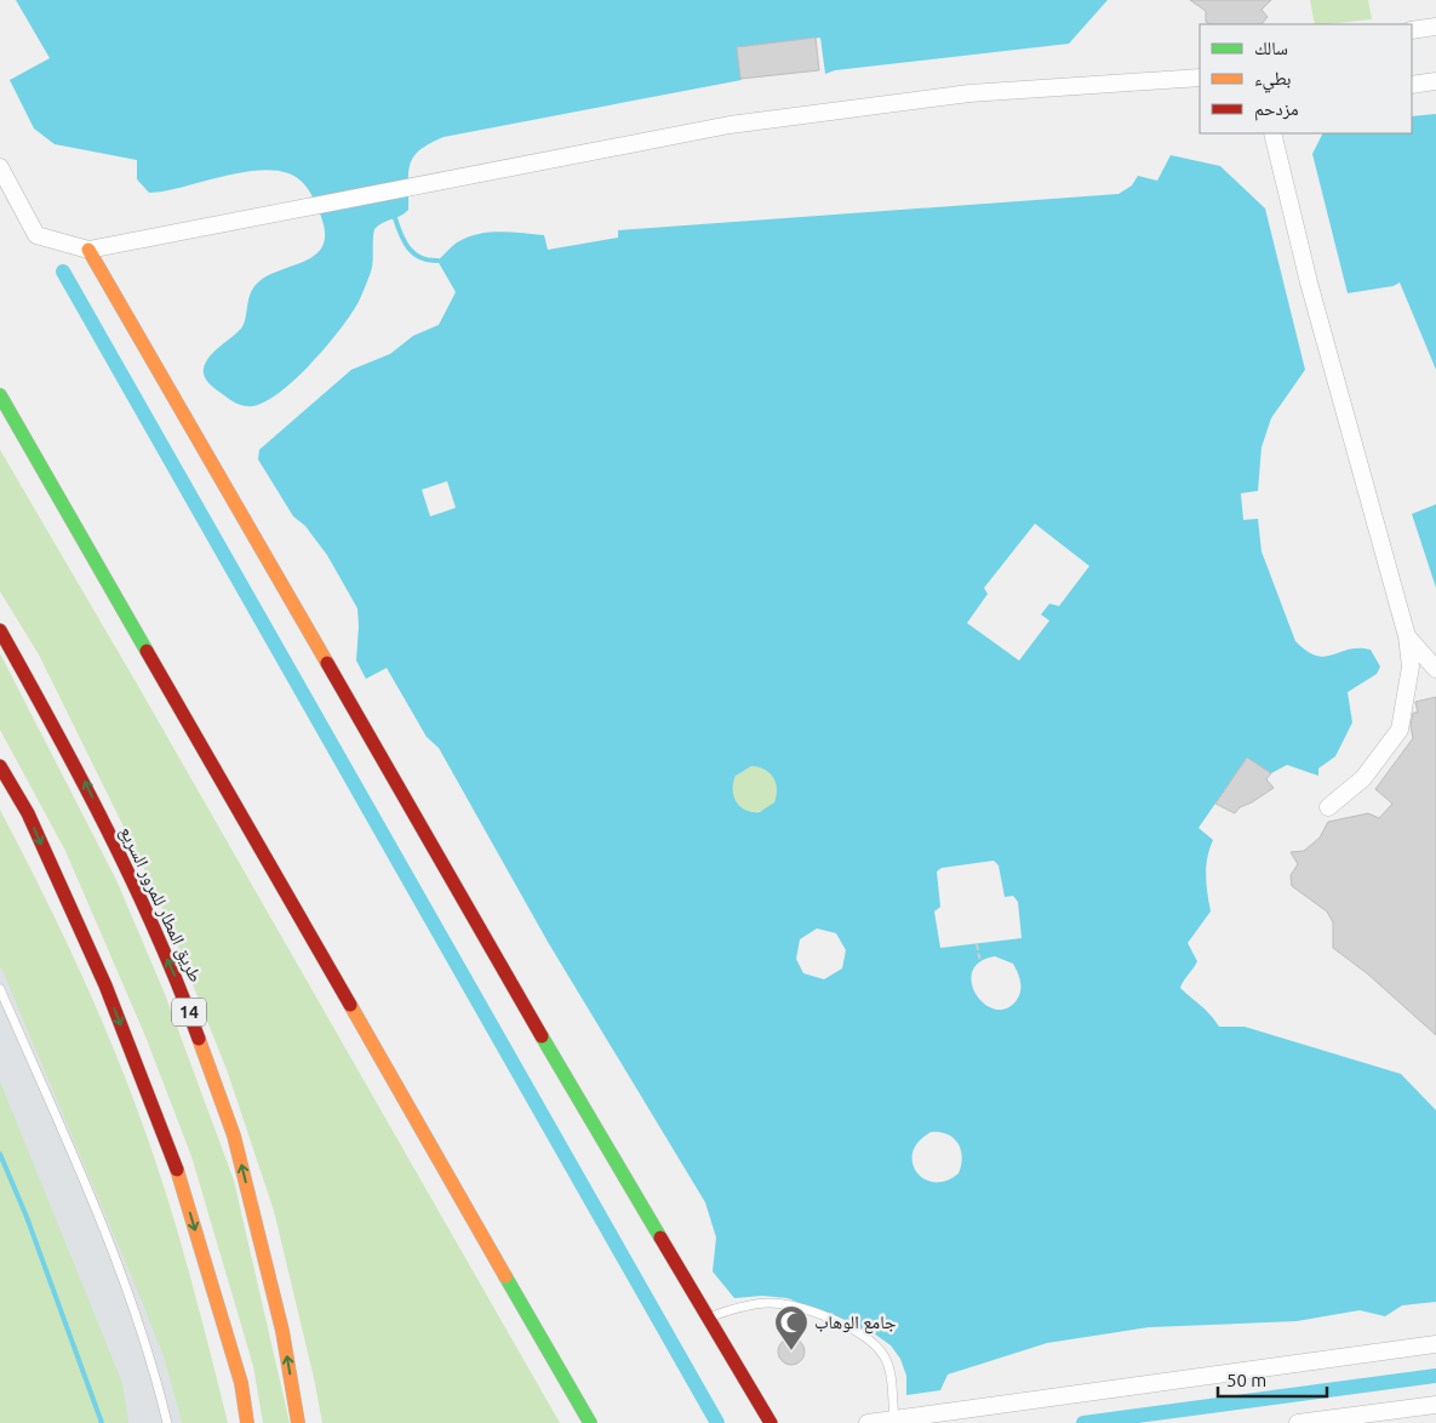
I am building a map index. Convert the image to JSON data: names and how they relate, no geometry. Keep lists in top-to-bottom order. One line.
{"streets":{"main road":["طريق المطار للمرور السريع","14"]},"places":{"mosque":["جامع الوهاب"]},"legend":["سالك","بطيء","مزدحم"],"scale_bar":"50 m"}
